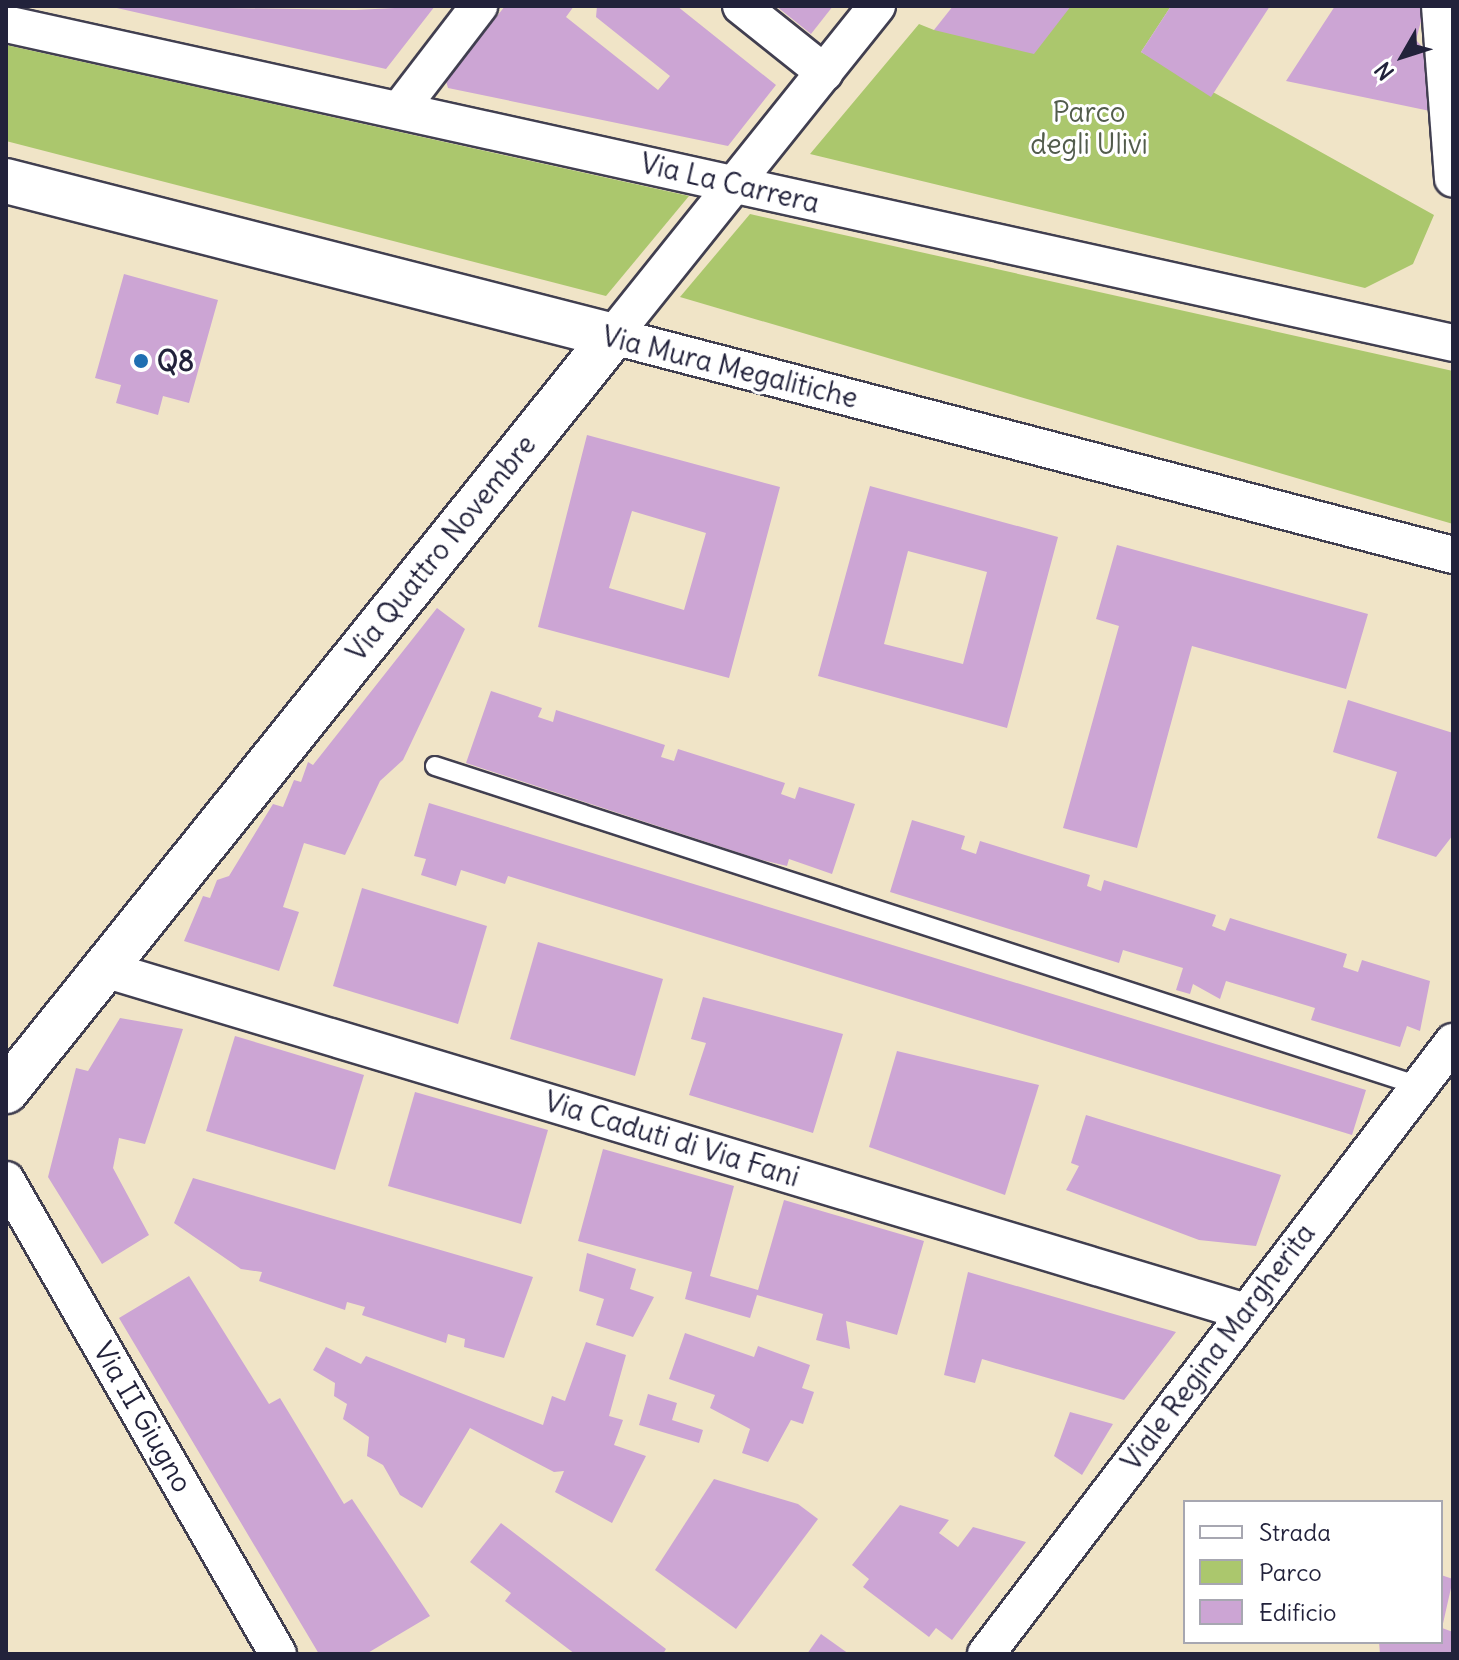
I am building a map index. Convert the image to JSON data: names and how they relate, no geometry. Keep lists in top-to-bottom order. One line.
{"streets":{"main road":["Via Mura Megalitiche","Via Quattro Novembre"],"street":["Via La Carrera","Via Caduti di Via Fani","Viale Regina Margherita","Via II Giugno"]},"crossings":[["Via La Carrera","Via Quattro Novembre"],["Via Mura Megalitiche","Via Quattro Novembre"],["Via Quattro Novembre","Via Caduti di Via Fani"],["Via Caduti di Via Fani","Viale Regina Margherita"]],"parks":["Parco degli Ulivi"],"places":["Q8"],"legend":["Strada","Parco","Edificio"],"north":"bottom left"}
